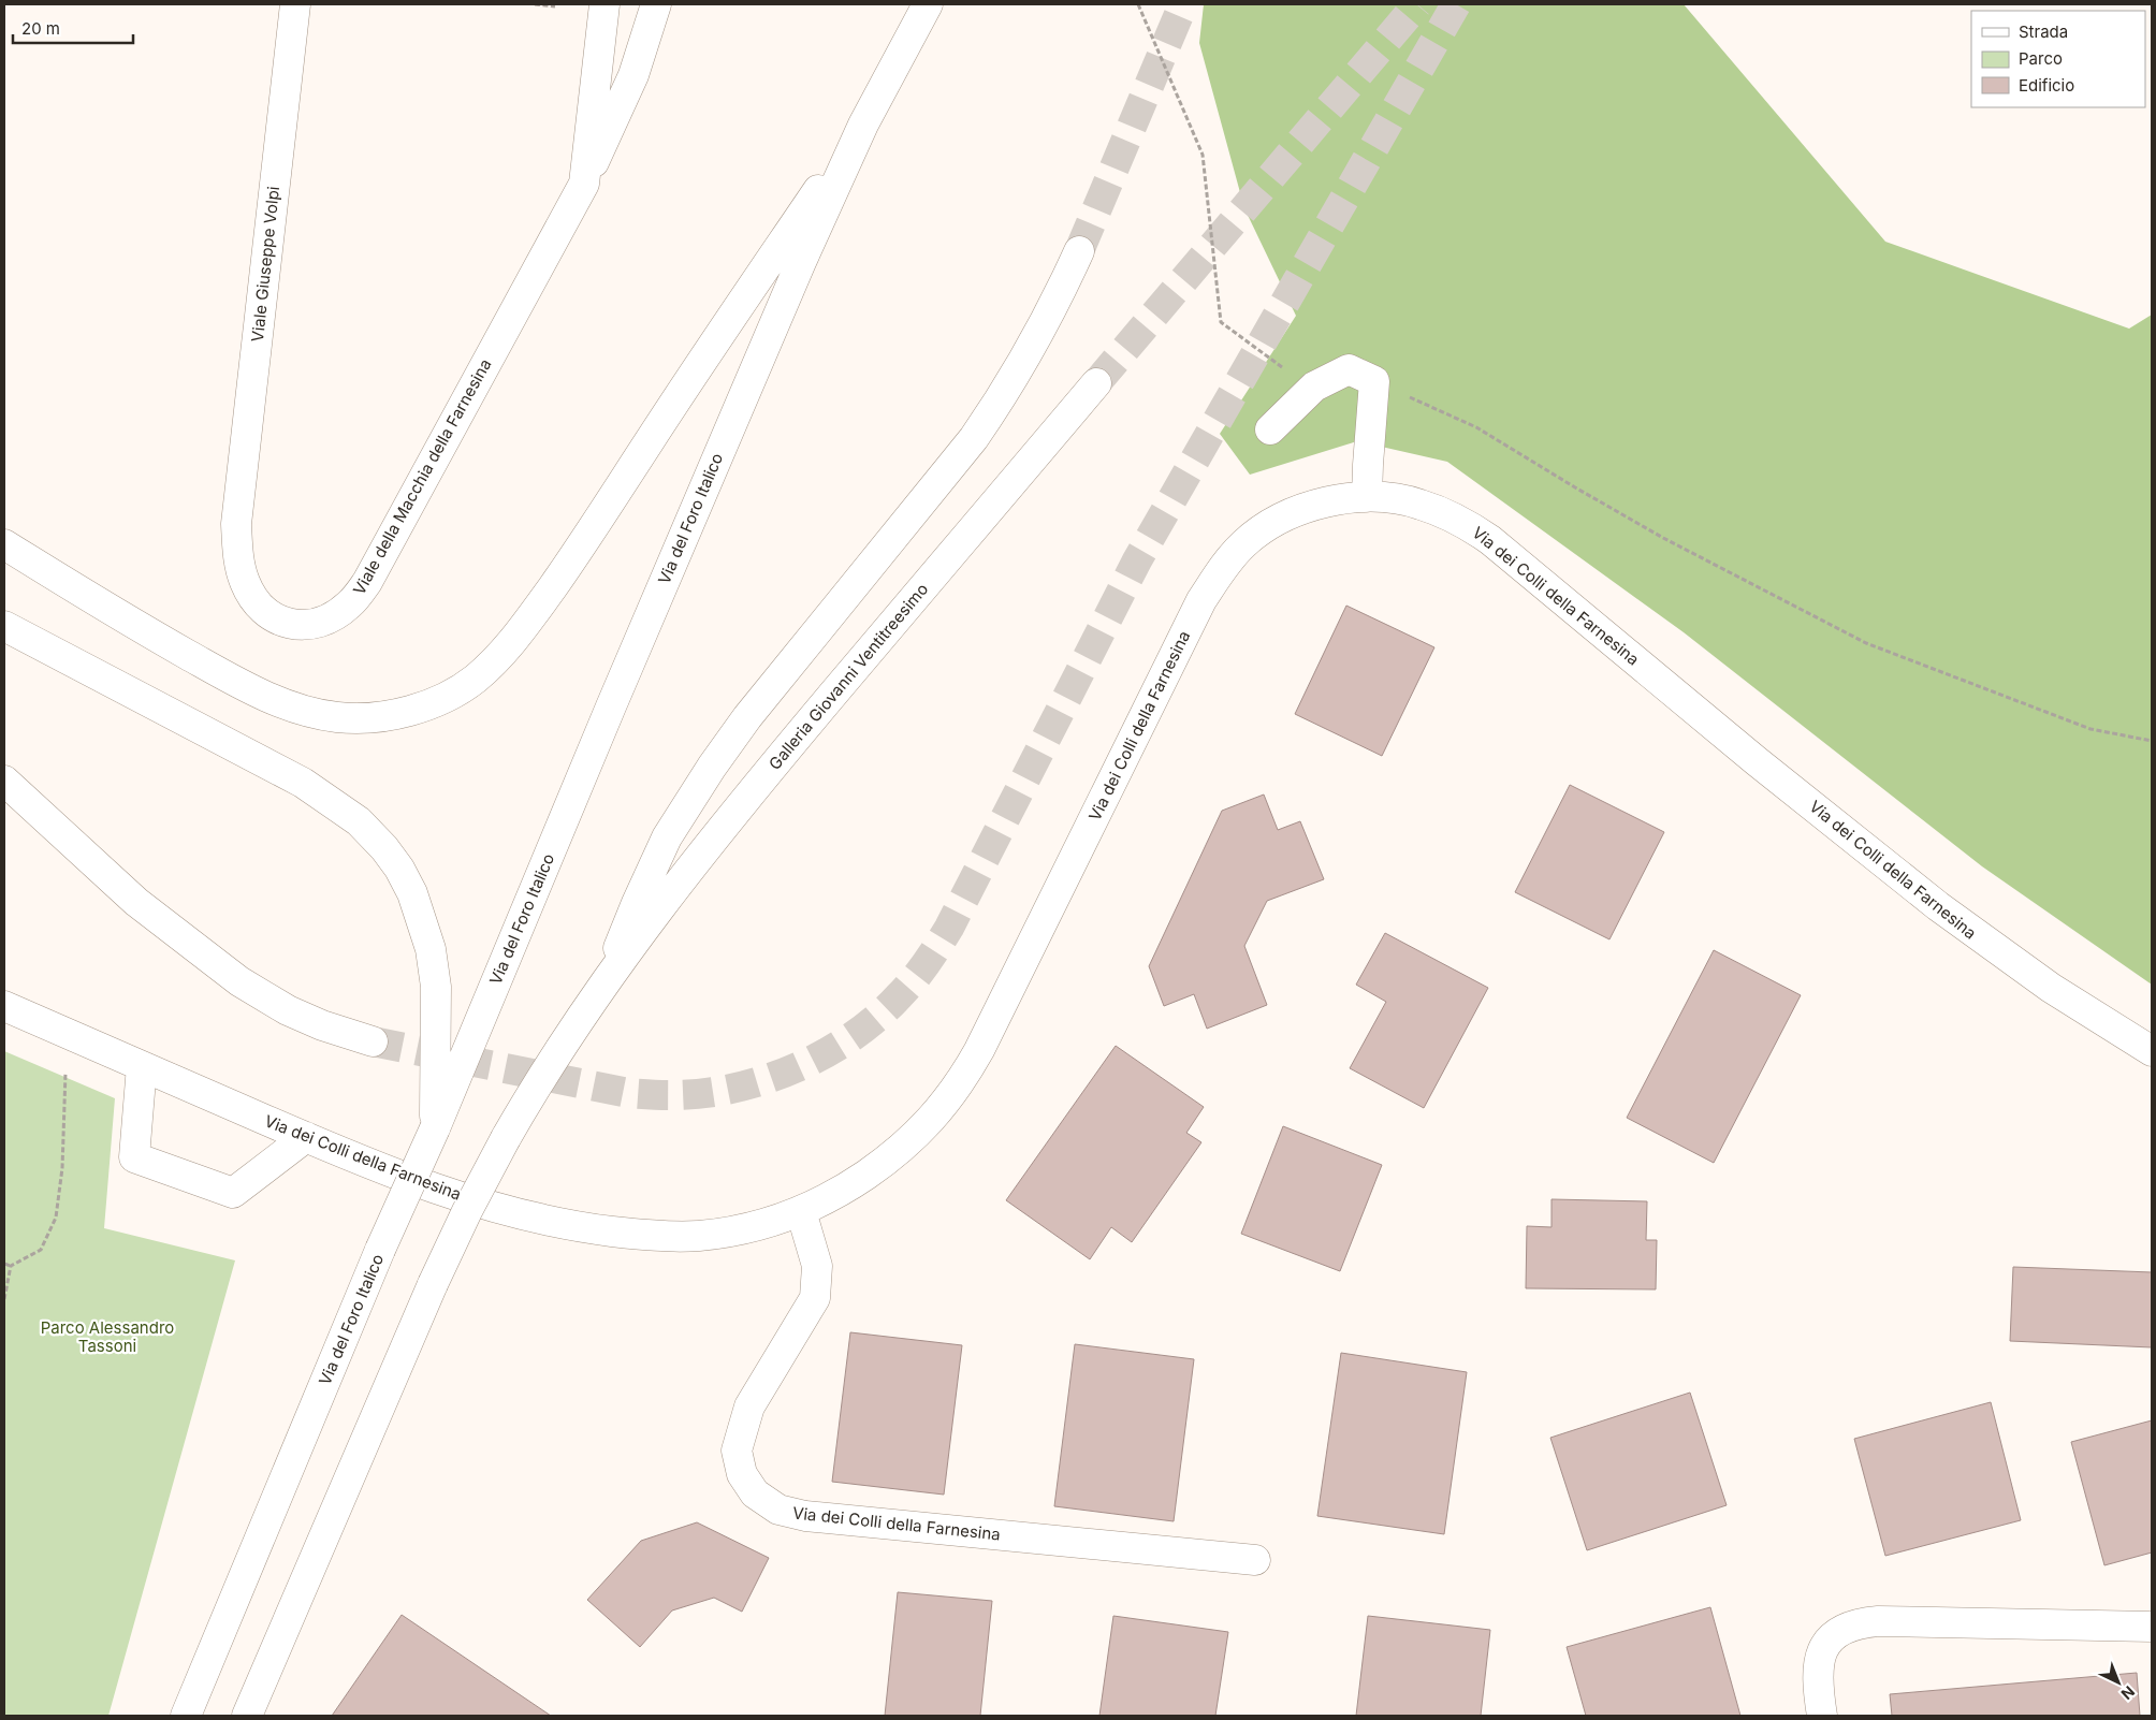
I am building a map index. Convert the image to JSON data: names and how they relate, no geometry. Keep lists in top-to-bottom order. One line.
{"streets":{"main road":["Viale Giuseppe Volpi","Viale della Macchia della Farnesina","Via del Foro Italico","Via dei Colli della Farnesina","Galleria Giovanni Ventitreesimo"]},"crossings":[["Viale Giuseppe Volpi","Viale della Macchia della Farnesina"]],"parks":["Parco Alessandro Tassoni"],"legend":["Strada","Parco","Edificio"],"scale_bar":"20 m","north":"bottom right"}
